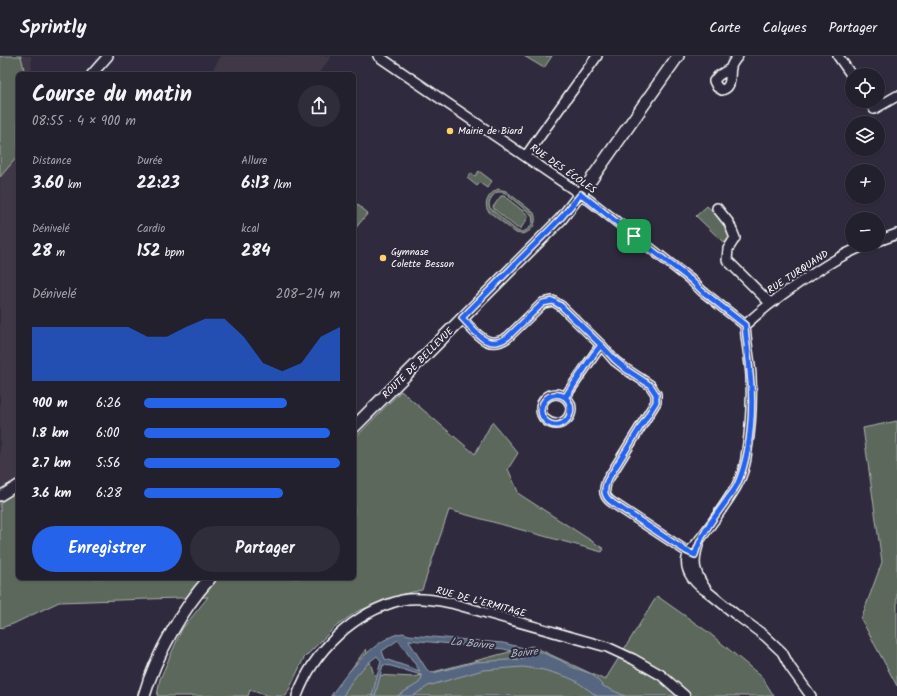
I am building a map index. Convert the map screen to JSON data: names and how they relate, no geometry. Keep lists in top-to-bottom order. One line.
{"streets":{"street":["RUE DES ÉCOLES","RUE TURQUAND","ROUTE DE BELLEVUE","RUE DE L’ERMITAGE"]},"crossings":[["RUE DES ÉCOLES","RUE TURQUAND"],["RUE DES ÉCOLES","ROUTE DE BELLEVUE"]],"water":["La Boivre","Boivre"],"places":["Mairie de Biard","Gymnase Colette Besson"],"page":{"header":"Sprintly","nav":["Carte","Calques","Partager"],"map_buttons":["+","−"],"heading":["Course du matin","08:55 · 4 × 900 m"],"stats":[["Distance","3.60 km"],["Durée","22:23"],["Allure","6:13 /km"],["Dénivelé","28 m"],["Cardio","152 bpm"],["kcal","284"]],"chart":["Dénivelé","208–214 m"],"list":[{"name":"900 m","note":"6:26"},{"name":"1.8 km","note":"6:00"},{"name":"2.7 km","note":"5:56"},{"name":"3.6 km","note":"6:28"}],"buttons":["Enregistrer","Partager"]}}
